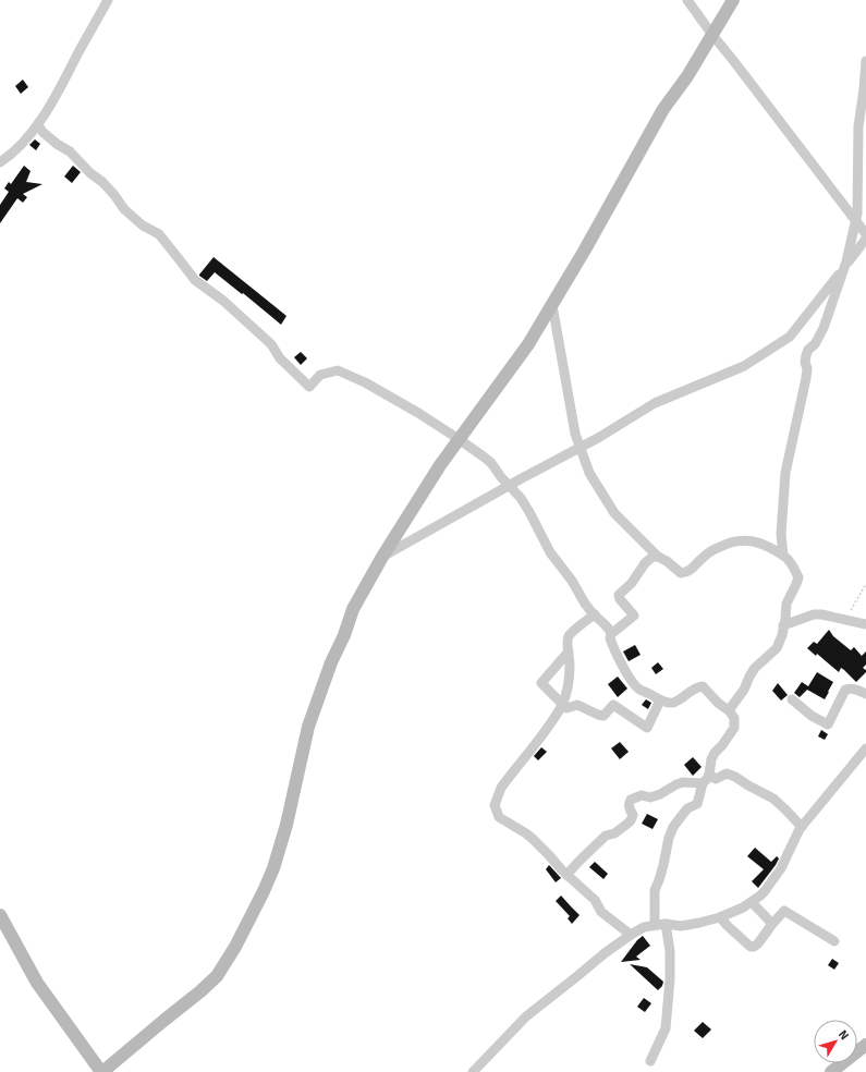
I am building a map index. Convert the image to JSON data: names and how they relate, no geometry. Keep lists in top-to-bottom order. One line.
{"north":"top right"}
